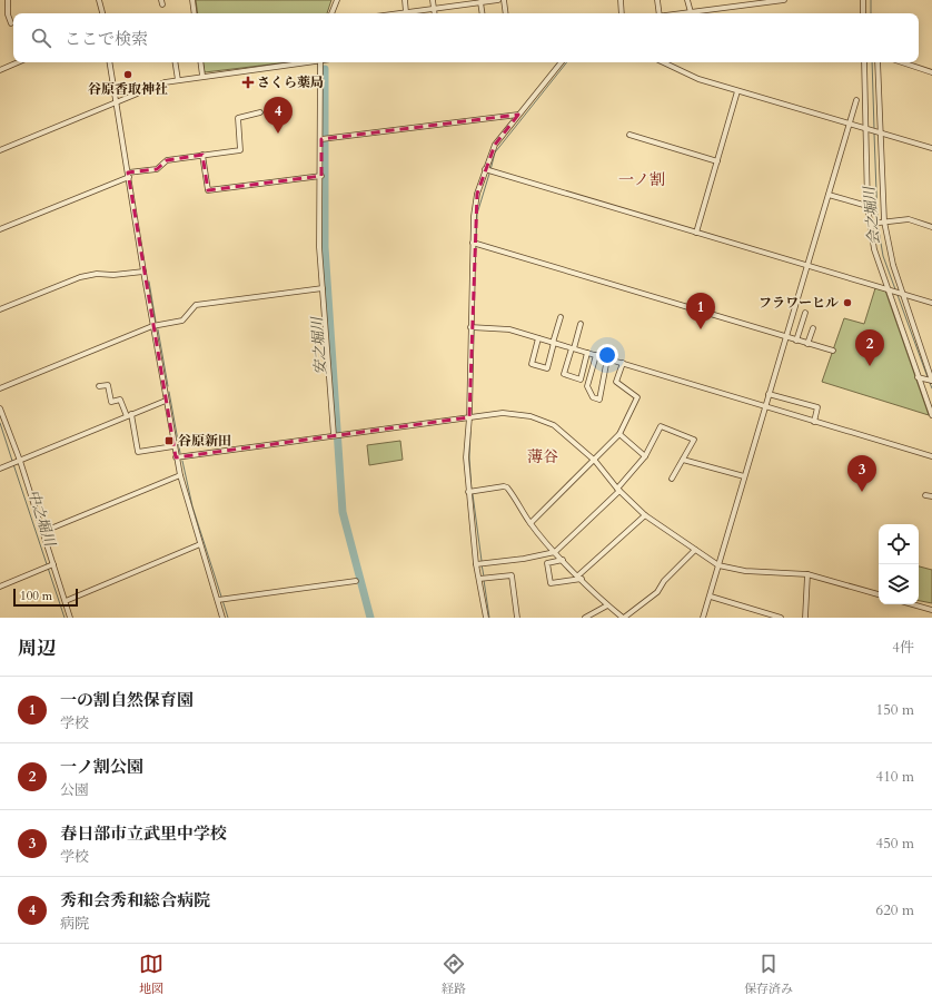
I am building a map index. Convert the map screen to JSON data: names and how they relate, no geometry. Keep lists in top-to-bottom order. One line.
{"districts":["一ノ割","薄谷"],"water":["会之堀川","安之堀川","中之堀川"],"places":{"other":["谷原香取神社","フラワーヒル"],"health":["さくら薬局"],"transit":["谷原新田"]},"scale_bar":"100 m","page":{"search":"ここで検索","pins":["4","1","2","3"],"scale":"100 m","heading":["周辺","4件"],"list":[{"mark":"1","name":"一の割自然保育園","note":"学校","value":"150 m"},{"mark":"2","name":"一ノ割公園","note":"公園","value":"410 m"},{"mark":"3","name":"春日部市立武里中学校","note":"学校","value":"450 m"},{"mark":"4","name":"秀和会秀和総合病院","note":"病院","value":"620 m"}],"nav":["地図","経路","保存済み"]}}
